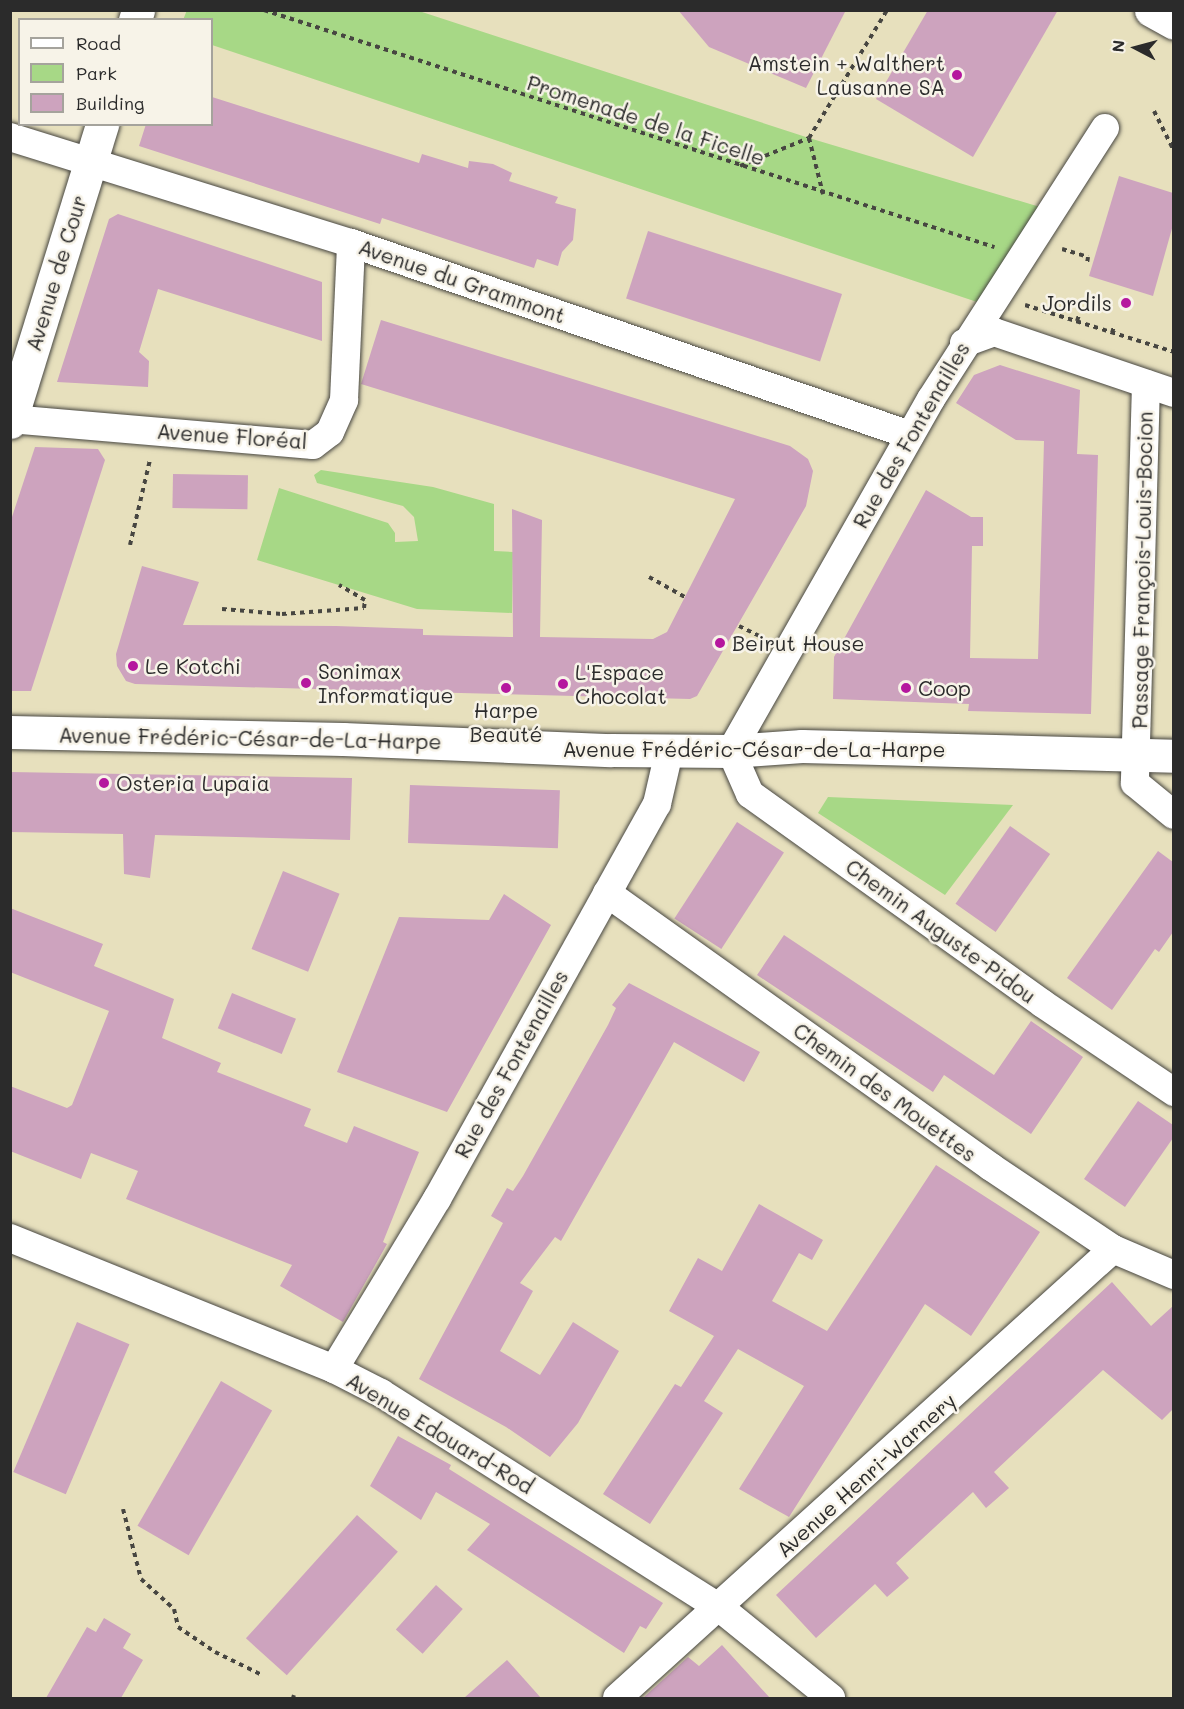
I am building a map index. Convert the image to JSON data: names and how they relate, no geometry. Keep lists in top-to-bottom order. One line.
{"streets":{"street":["Avenue de Cour","Avenue du Grammont","Rue des Fontenailles","Avenue Floréal","Passage François-Louis-Bocion","Avenue Frédéric-César-de-La-Harpe","Chemin Auguste-Pidou","Chemin des Mouettes","Avenue Edouard-Rod","Avenue Henri-Warnery"],"path":["Promenade de la Ficelle"]},"crossings":[["Promenade de la Ficelle","Rue des Fontenailles"],["Avenue de Cour","Avenue du Grammont"],["Avenue de Cour","Avenue Floréal"],["Avenue du Grammont","Rue des Fontenailles"],["Avenue du Grammont","Avenue Floréal"],["Rue des Fontenailles","Avenue Frédéric-César-de-La-Harpe"],["Rue des Fontenailles","Chemin Auguste-Pidou"],["Rue des Fontenailles","Chemin des Mouettes"],["Rue des Fontenailles","Avenue Edouard-Rod"],["Passage François-Louis-Bocion","Avenue Frédéric-César-de-La-Harpe"],["Avenue Frédéric-César-de-La-Harpe","Chemin Auguste-Pidou"],["Chemin des Mouettes","Avenue Henri-Warnery"],["Avenue Edouard-Rod","Avenue Henri-Warnery"]],"places":["Amstein + Walthert Lausanne SA","Jordils","Beirut House","Le Kotchi","Sonimax Informatique","L'Espace Chocolat","Harpe Beauté","Coop","Osteria Lupaia"],"legend":["Road","Park","Building"],"north":"left"}
